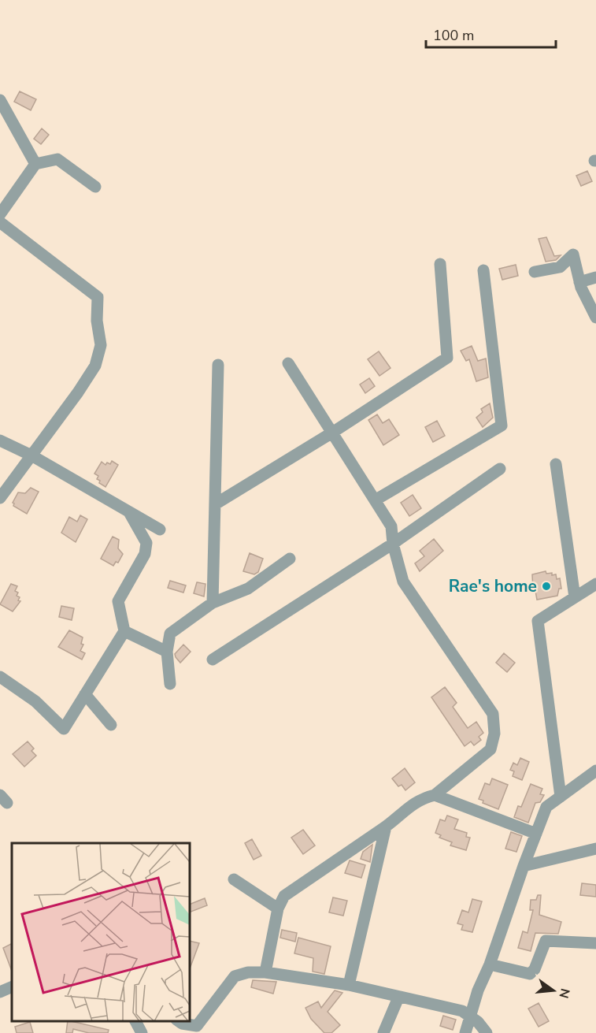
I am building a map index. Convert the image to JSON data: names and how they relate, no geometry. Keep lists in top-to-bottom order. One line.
{"places":["Rae's home"],"scale_bar":"100 m","north":"right"}
